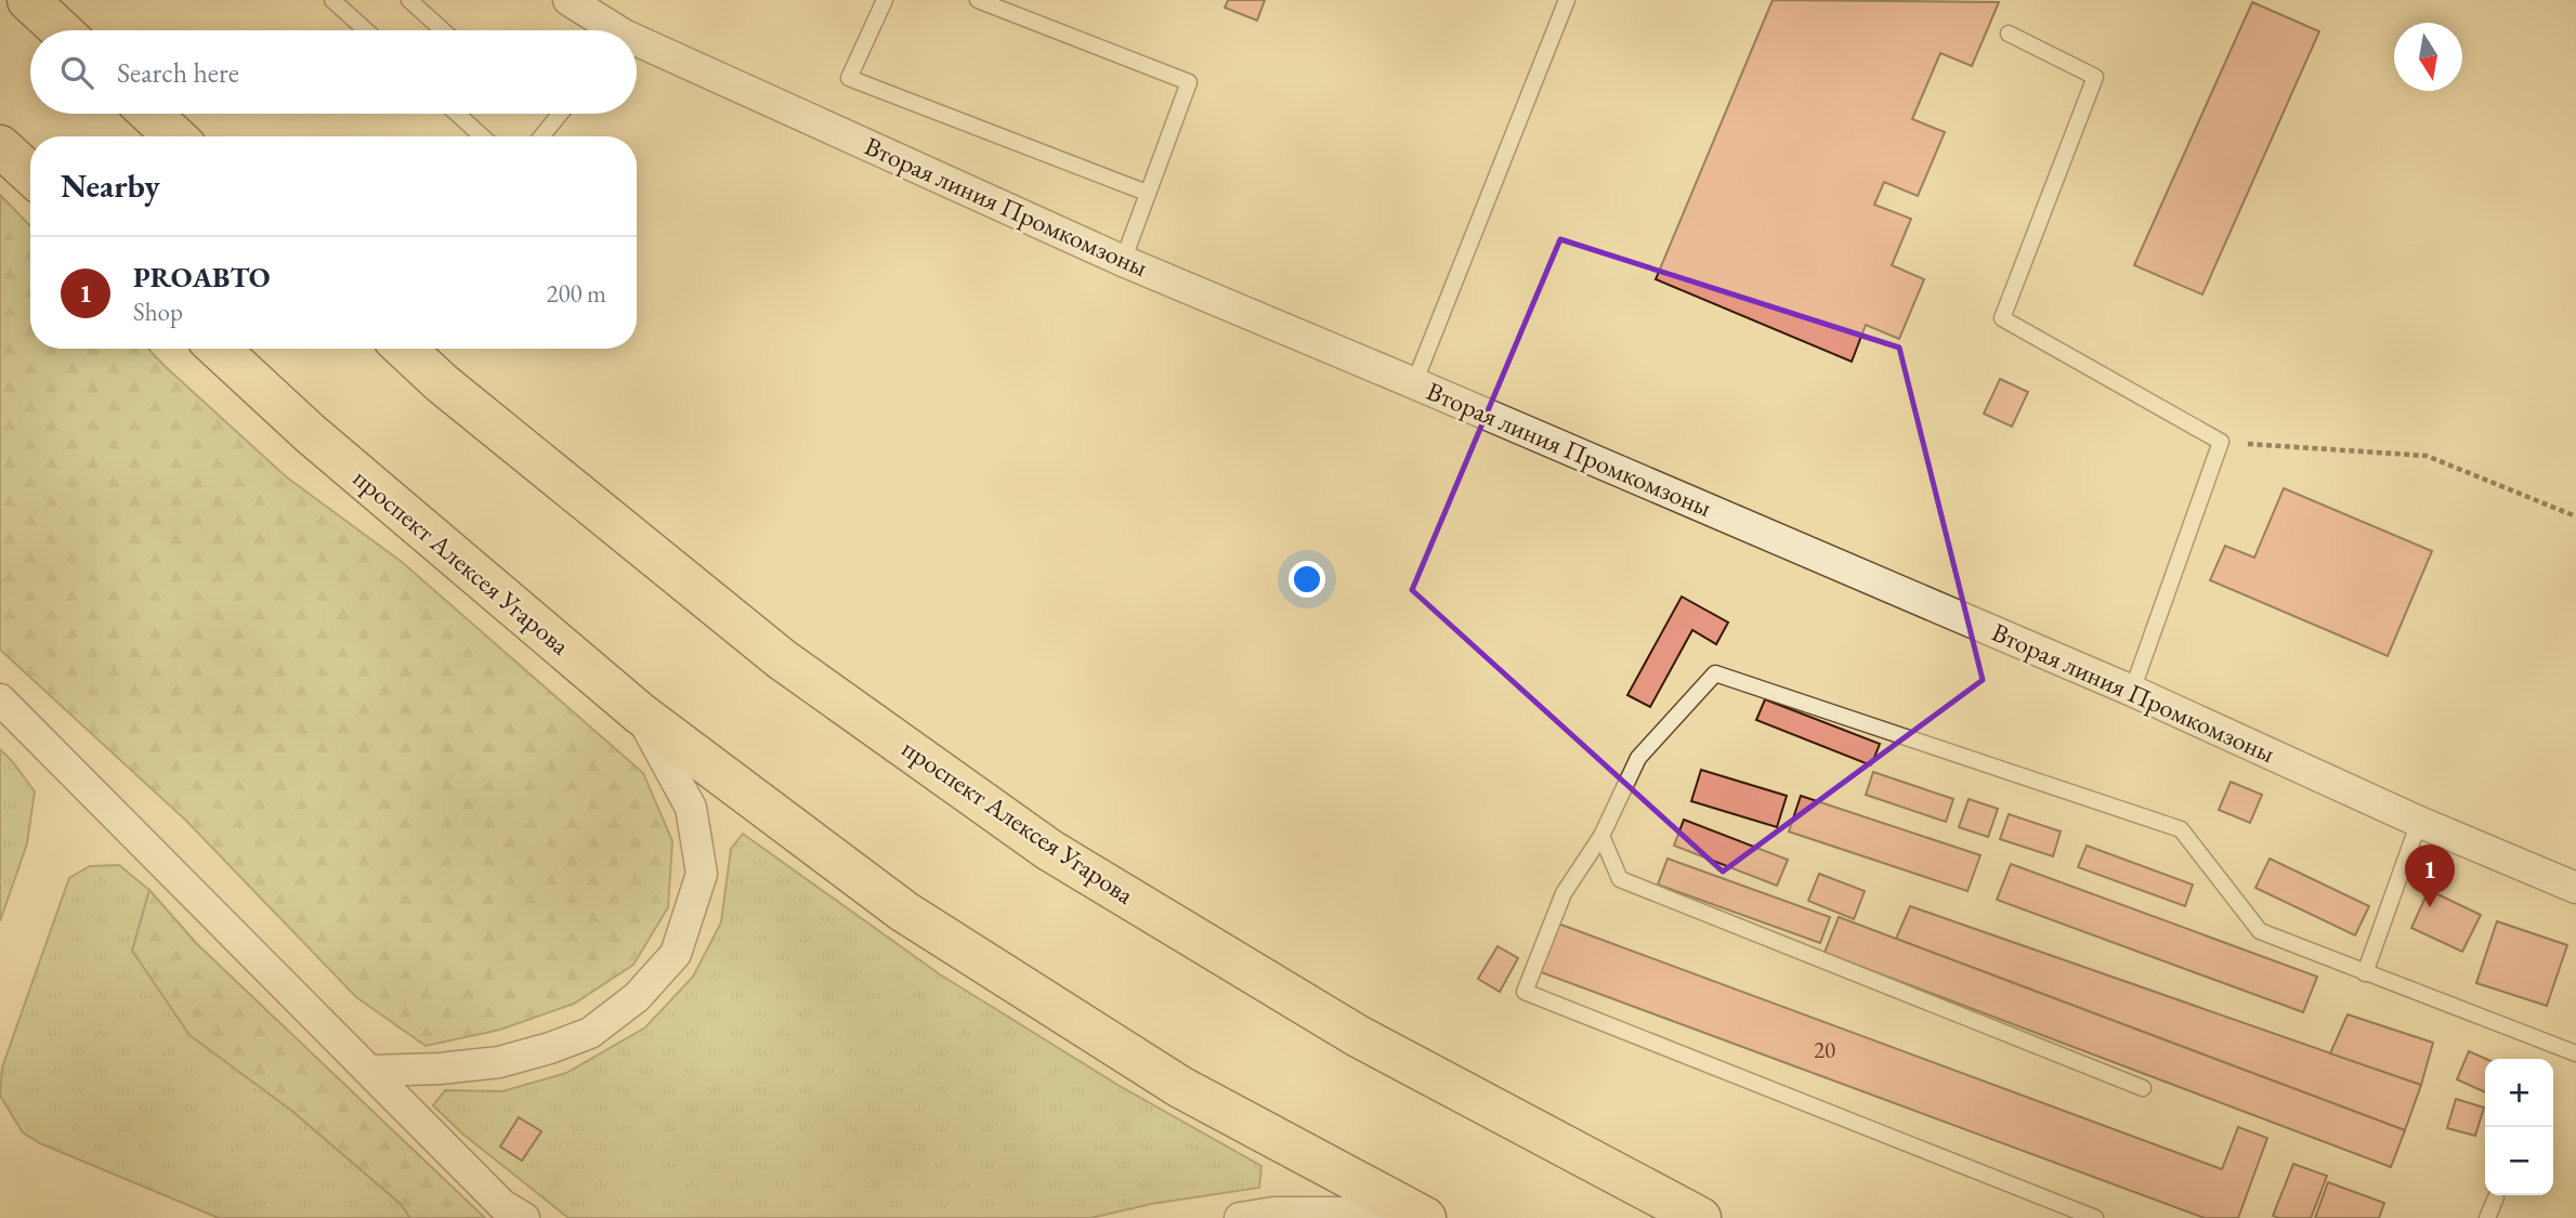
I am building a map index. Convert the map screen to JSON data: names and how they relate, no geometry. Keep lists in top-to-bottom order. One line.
{"streets":{"main road":["проспект Алексея Угарова"],"street":["Вторая линия Промкомзоны"]},"house_numbers":["20"],"north":"bottom","page":{"search":"Search here","heading":"Nearby","list":[{"mark":"1","name":"PROАВТО","note":"Shop","value":"200 m"}],"pins":"1","map_buttons":["+","−"]}}
